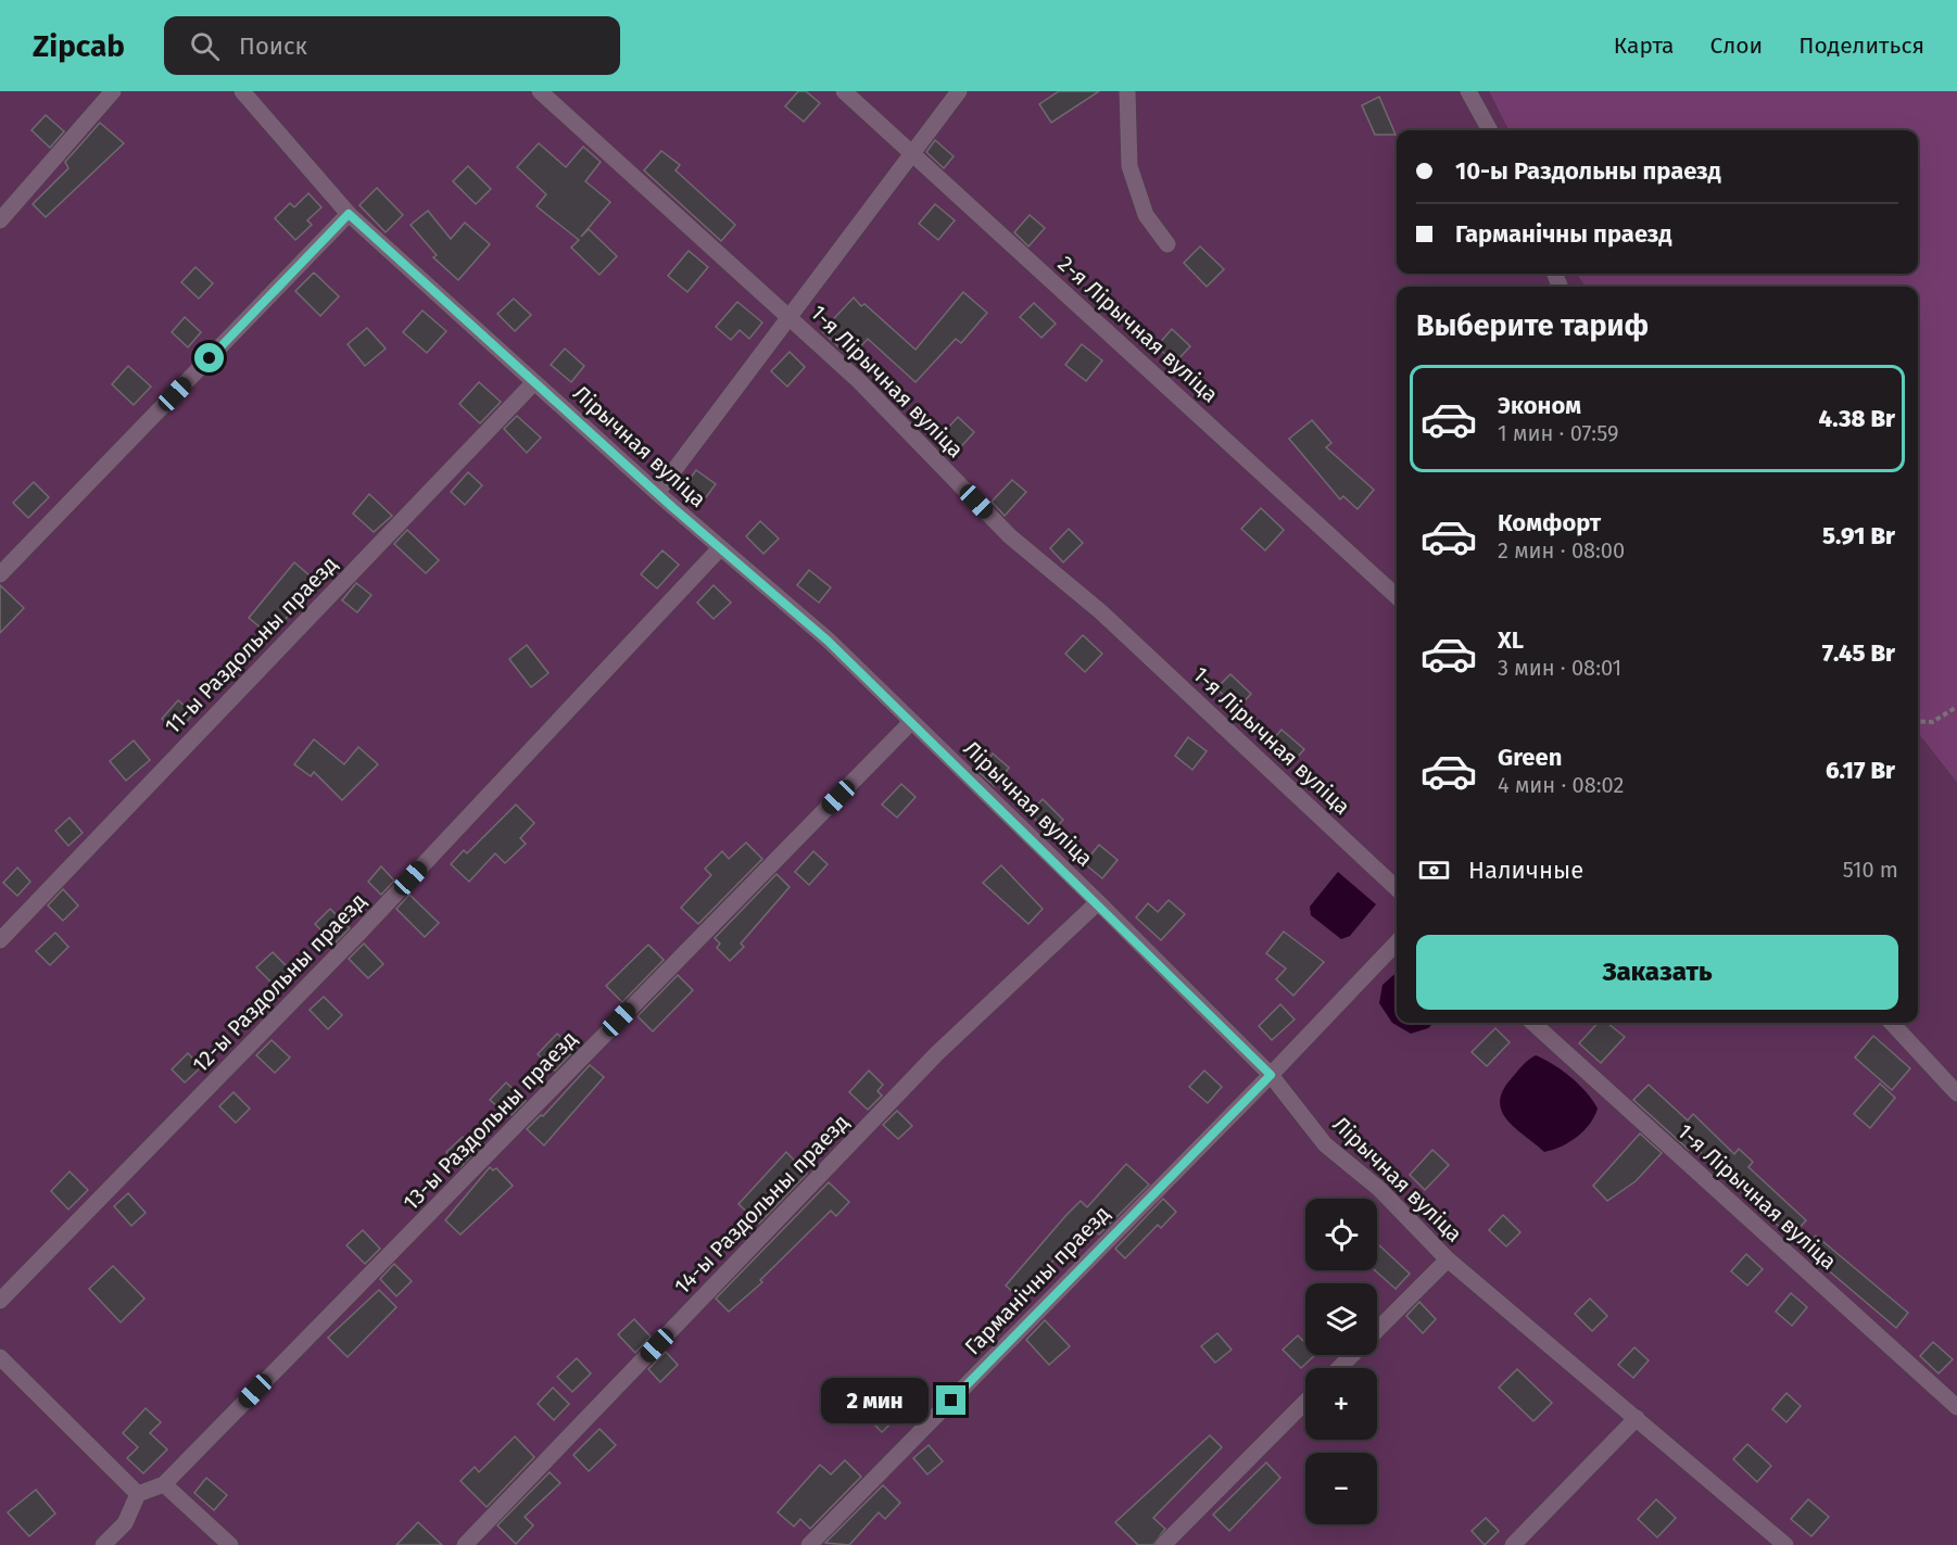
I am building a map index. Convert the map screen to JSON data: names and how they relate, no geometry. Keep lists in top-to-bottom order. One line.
{"streets":{"lane":["2-я Лірычная вуліца","1-я Лірычная вуліца","Лірычная вуліца","11-ы Раздольны праезд","12-ы Раздольны праезд","13-ы Раздольны праезд","14-ы Раздольны праезд","Гарманічны праезд"]},"crossings":[["Лірычная вуліца","11-ы Раздольны праезд"],["Лірычная вуліца","12-ы Раздольны праезд"],["Лірычная вуліца","13-ы Раздольны праезд"],["Лірычная вуліца","14-ы Раздольны праезд"],["Лірычная вуліца","Гарманічны праезд"]],"page":{"header":"Zipcab","search":"Поиск","nav":["Карта","Слои","Поделиться"],"banner":["10-ы Раздольны праезд","Гарманічны праезд"],"heading":"Выберите тариф","list":[{"name":"Эконом","note":"1 мин · 07:59","value":"4.38 Br"},{"name":"Комфорт","note":"2 мин · 08:00","value":"5.91 Br"},{"name":"XL","note":"3 мин · 08:01","value":"7.45 Br"},{"name":"Green","note":"4 мин · 08:02","value":"6.17 Br"}],"pay":["Наличные","510 m"],"buttons":"Заказать","map_buttons":["+","−"],"bubble":"2 мин"}}
